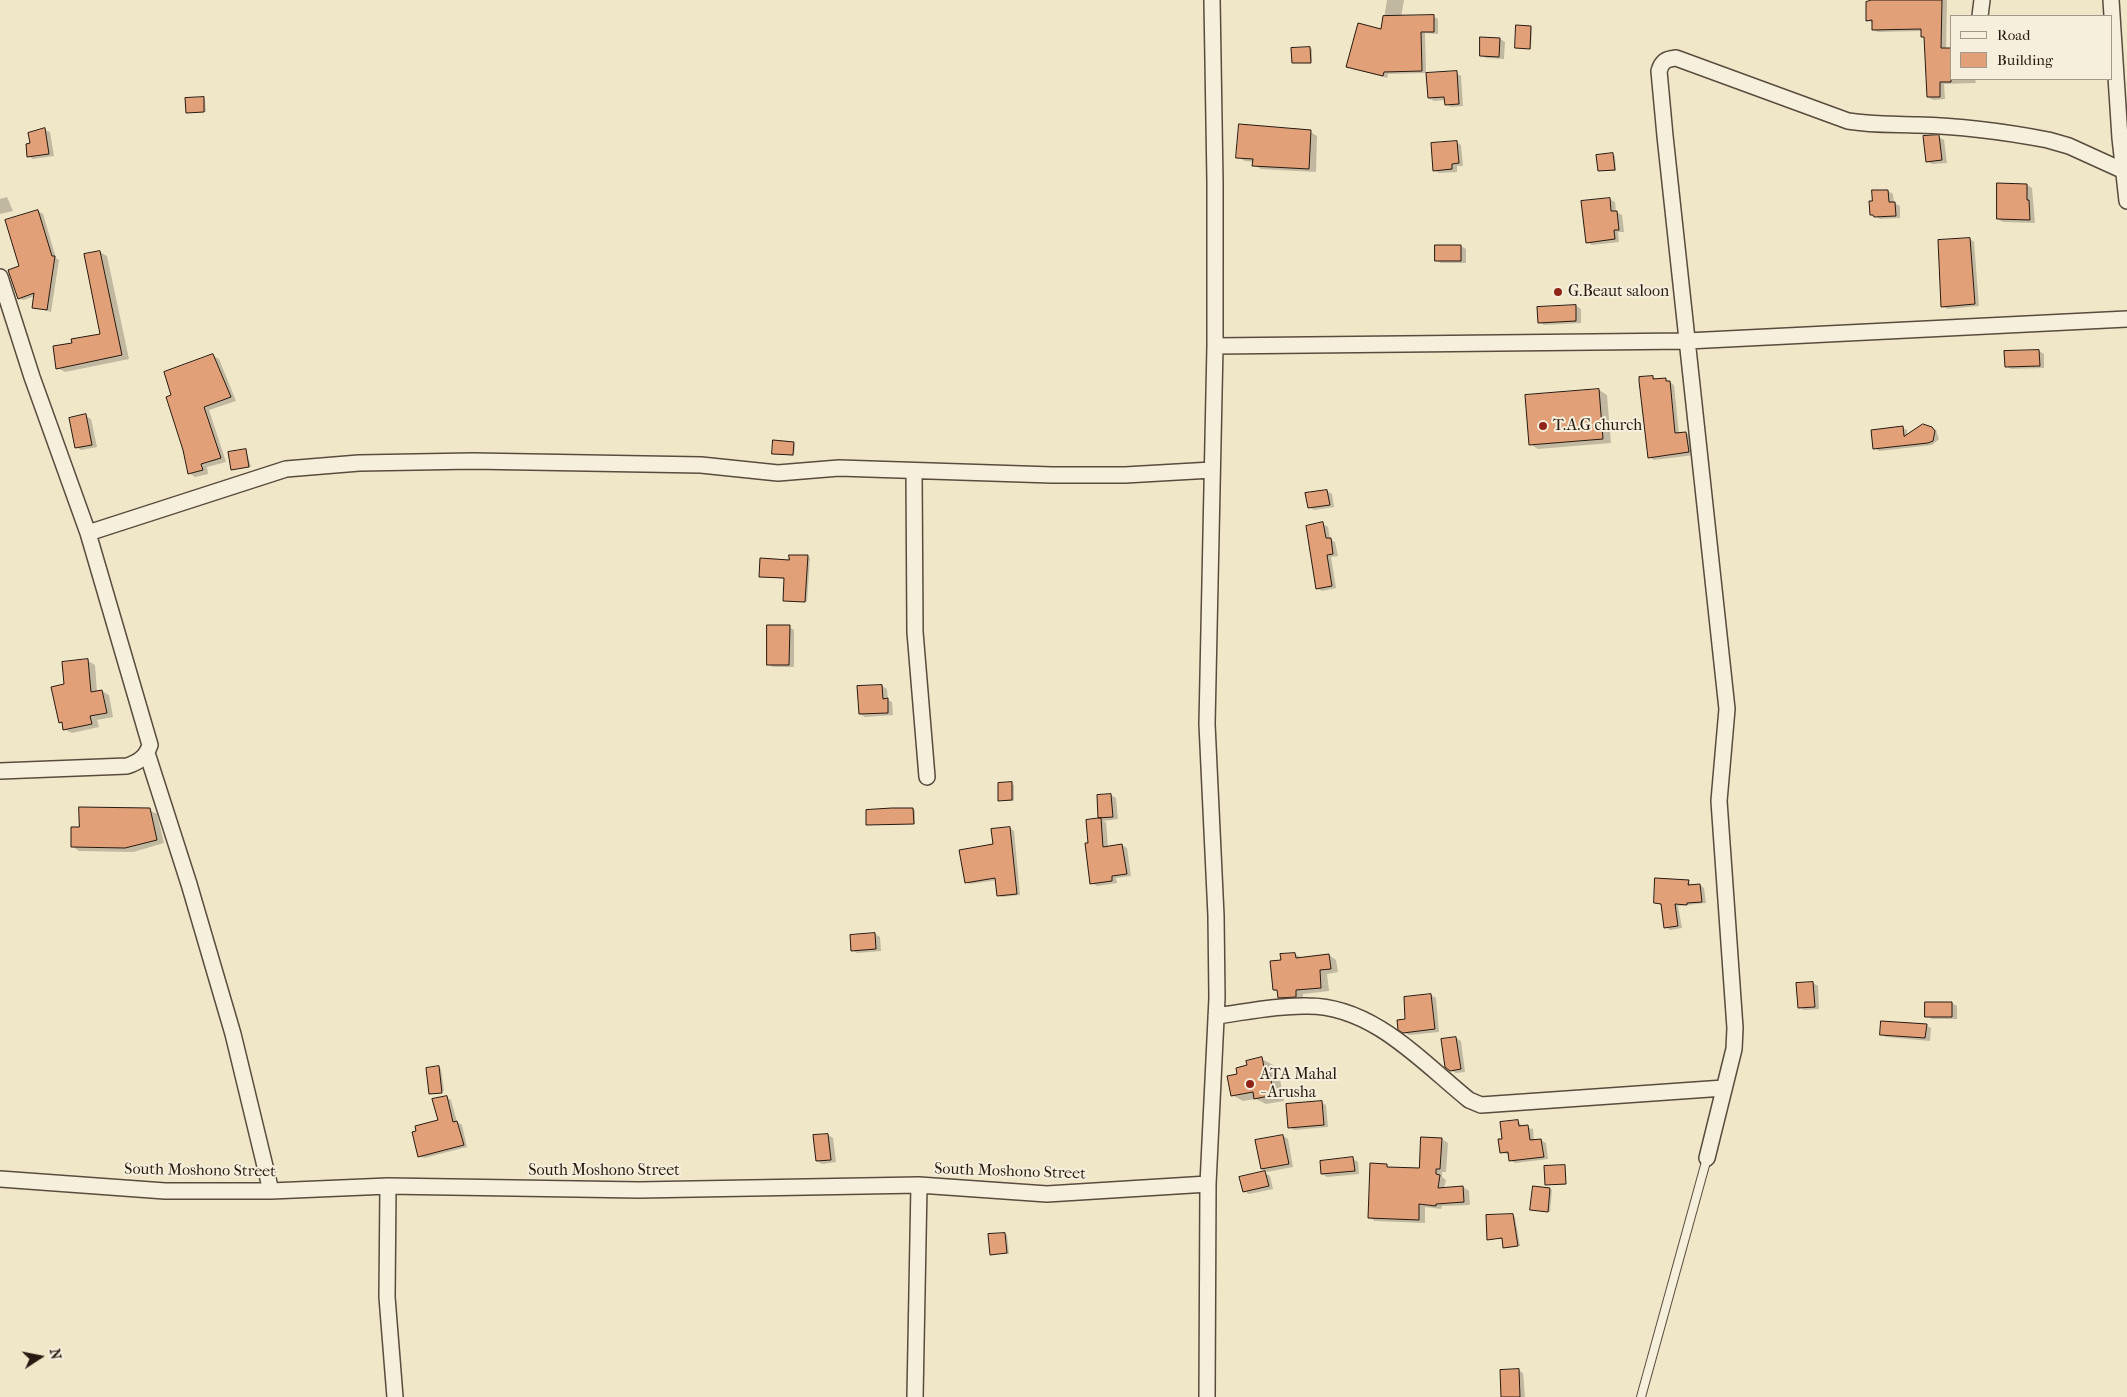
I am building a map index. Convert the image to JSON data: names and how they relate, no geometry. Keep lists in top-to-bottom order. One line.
{"streets":{"street":["South Moshono Street"]},"places":["G.Beaut saloon","T.A.G church","ATA Mahal - Arusha"],"legend":["Road","Building"],"north":"right"}
